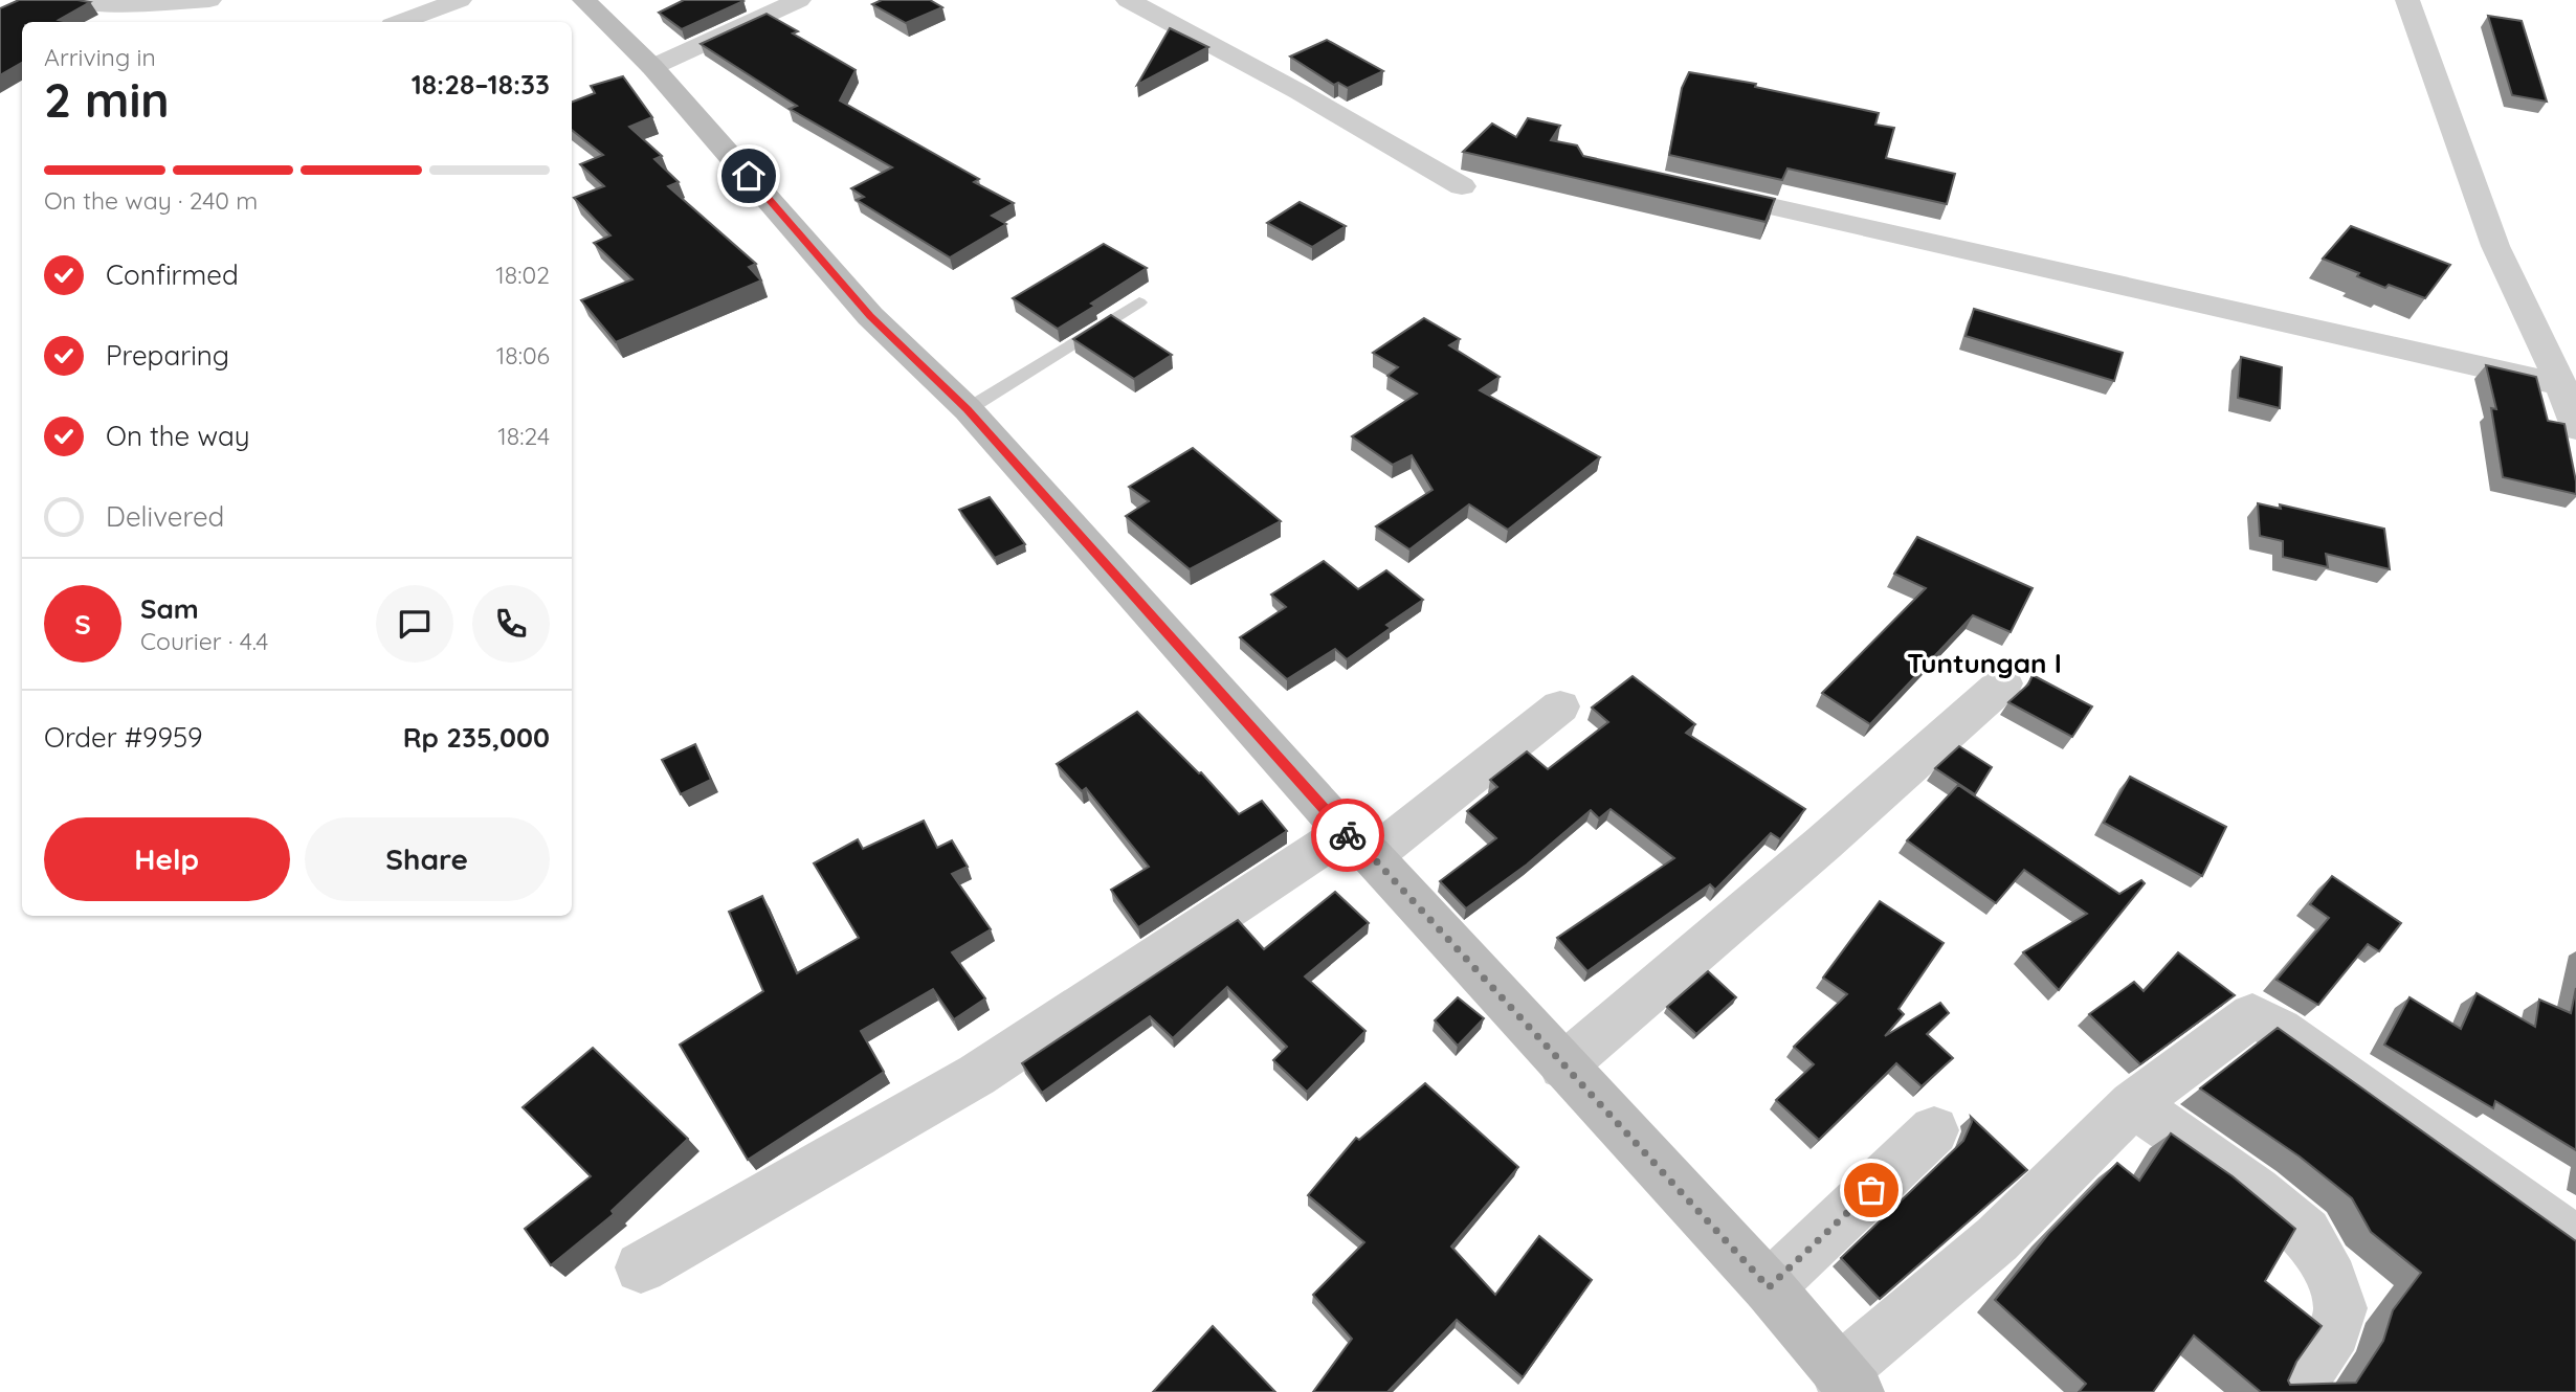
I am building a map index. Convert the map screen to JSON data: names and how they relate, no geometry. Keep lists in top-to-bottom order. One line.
{"districts":["Tuntungan I"],"page":{"heading":["2 min","Arriving in","18:28–18:33"],"panel":["Sam","Courier · 4.4","Order #9959","Rp 235,000"],"bar":"On the way · 240 m","list":[["Confirmed","18:02"],["Preparing","18:06"],["On the way","18:24"],"Delivered"],"round":"S","buttons":["Help","Share"]}}
